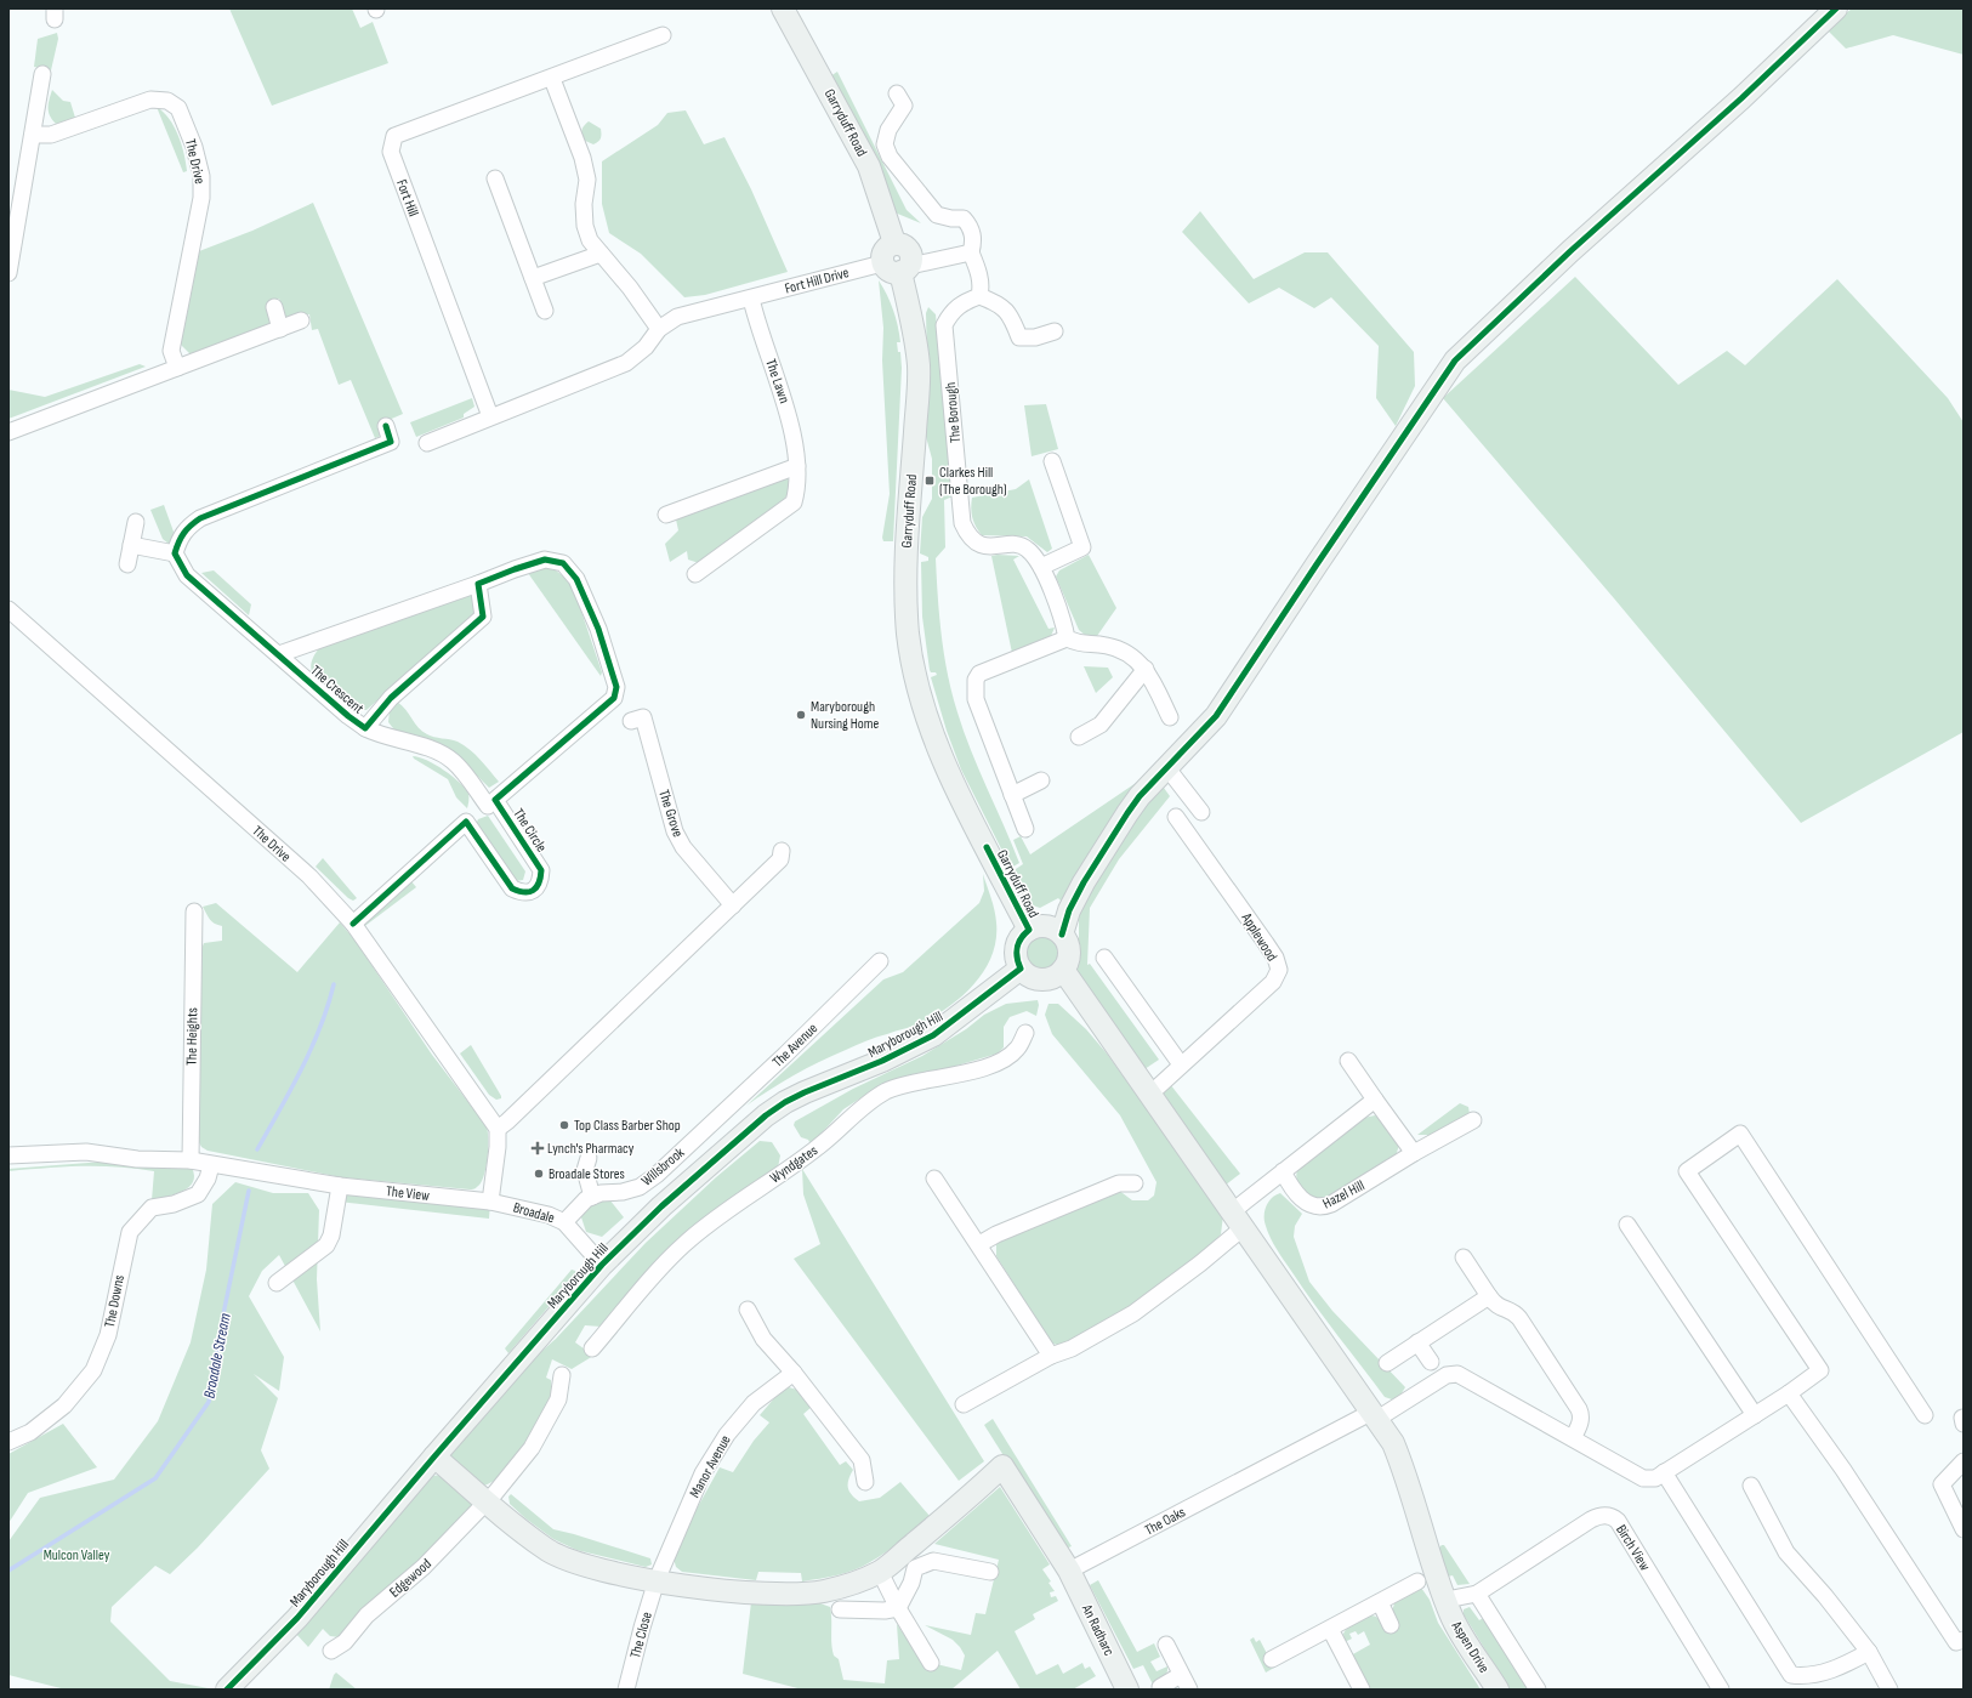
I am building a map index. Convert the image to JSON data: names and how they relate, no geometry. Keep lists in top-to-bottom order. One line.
{"streets":{"street":["Garryduff Road","The Drive","Fort Hill","Fort Hill Drive","The Lawn","The Borough","The Crescent","The Grove","The Circle","Applewood","Maryborough Hill","The Heights","The Avenue","Wyndgates","Willsbrook","The View","Hazel Hill","Broadale","The Downs","Manor Avenue","The Oaks","Birch View","Edgewood","An Radharc","The Close","Aspen Drive"]},"crossings":[["Garryduff Road","Fort Hill Drive"],["Garryduff Road","Maryborough Hill"],["Garryduff Road","Aspen Drive"],["The Drive","The Circle"],["Fort Hill Drive","The Lawn"],["The Crescent","The Circle"],["Applewood","Aspen Drive"],["Maryborough Hill","Broadale"],["Maryborough Hill","Aspen Drive"],["The Avenue","Willsbrook"],["The View","Broadale"],["The View","The Downs"],["Manor Avenue","The Close"],["The Oaks","An Radharc"],["The Oaks","Aspen Drive"],["Birch View","Aspen Drive"]],"water":["Broadale Stream"],"parks":["Mulcon Valley"],"places":{"transit":["Clarkes Hill (The Borough)"],"other":["Maryborough Nursing Home","Top Class Barber Shop","Broadale Stores"],"health":["Lynch's Pharmacy"]}}
